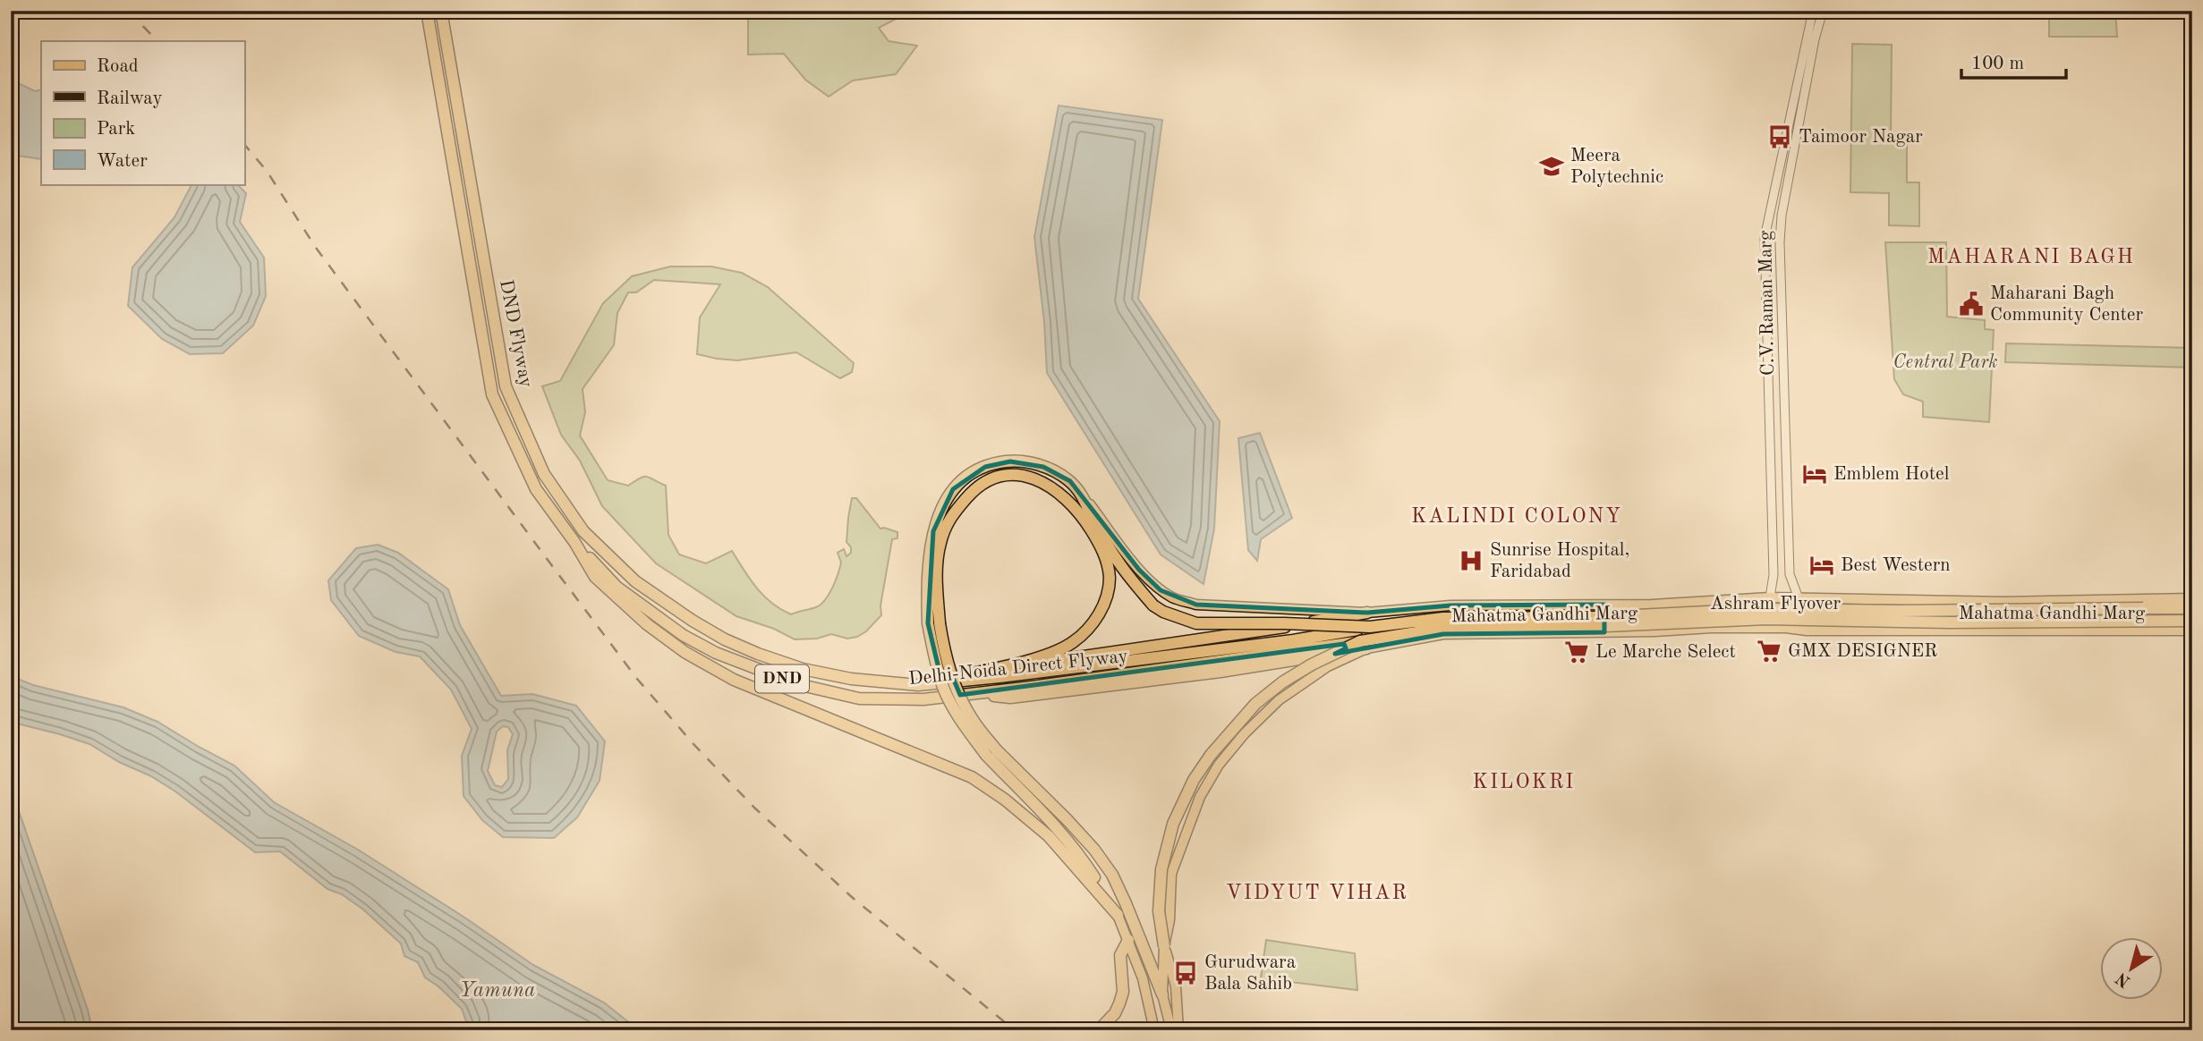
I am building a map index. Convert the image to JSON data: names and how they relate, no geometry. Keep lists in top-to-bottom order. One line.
{"streets":{"highway":["DND Flyway","Ashram Flyover","Delhi-Noida Direct Flyway","DND"],"main road":["C.V. Raman Marg","Mahatma Gandhi Marg"]},"crossings":[["C.V. Raman Marg","Mahatma Gandhi Marg"],["DND Flyway","Delhi-Noida Direct Flyway"],["Ashram Flyover","Mahatma Gandhi Marg"],["Ashram Flyover","Delhi-Noida Direct Flyway"],["Mahatma Gandhi Marg","Delhi-Noida Direct Flyway"]],"districts":["MAHARANI BAGH","KALINDI COLONY","KILOKRI","VIDYUT VIHAR"],"water":["Yamuna"],"parks":["Central Park"],"places":{"bus stop":["Taimoor Nagar","Gurudwara Bala Sahib"],"school or university":["Meera Polytechnic"],"public building":["Maharani Bagh Community Center"],"hotel":["Emblem Hotel","Best Western"],"hospital":["Sunrise Hospital, Faridabad"],"supermarket":["GMX DESIGNER","Le Marche Select"]},"legend":["Road","Railway","Park","Water"],"scale_bar":"100 m","north":"bottom left"}
